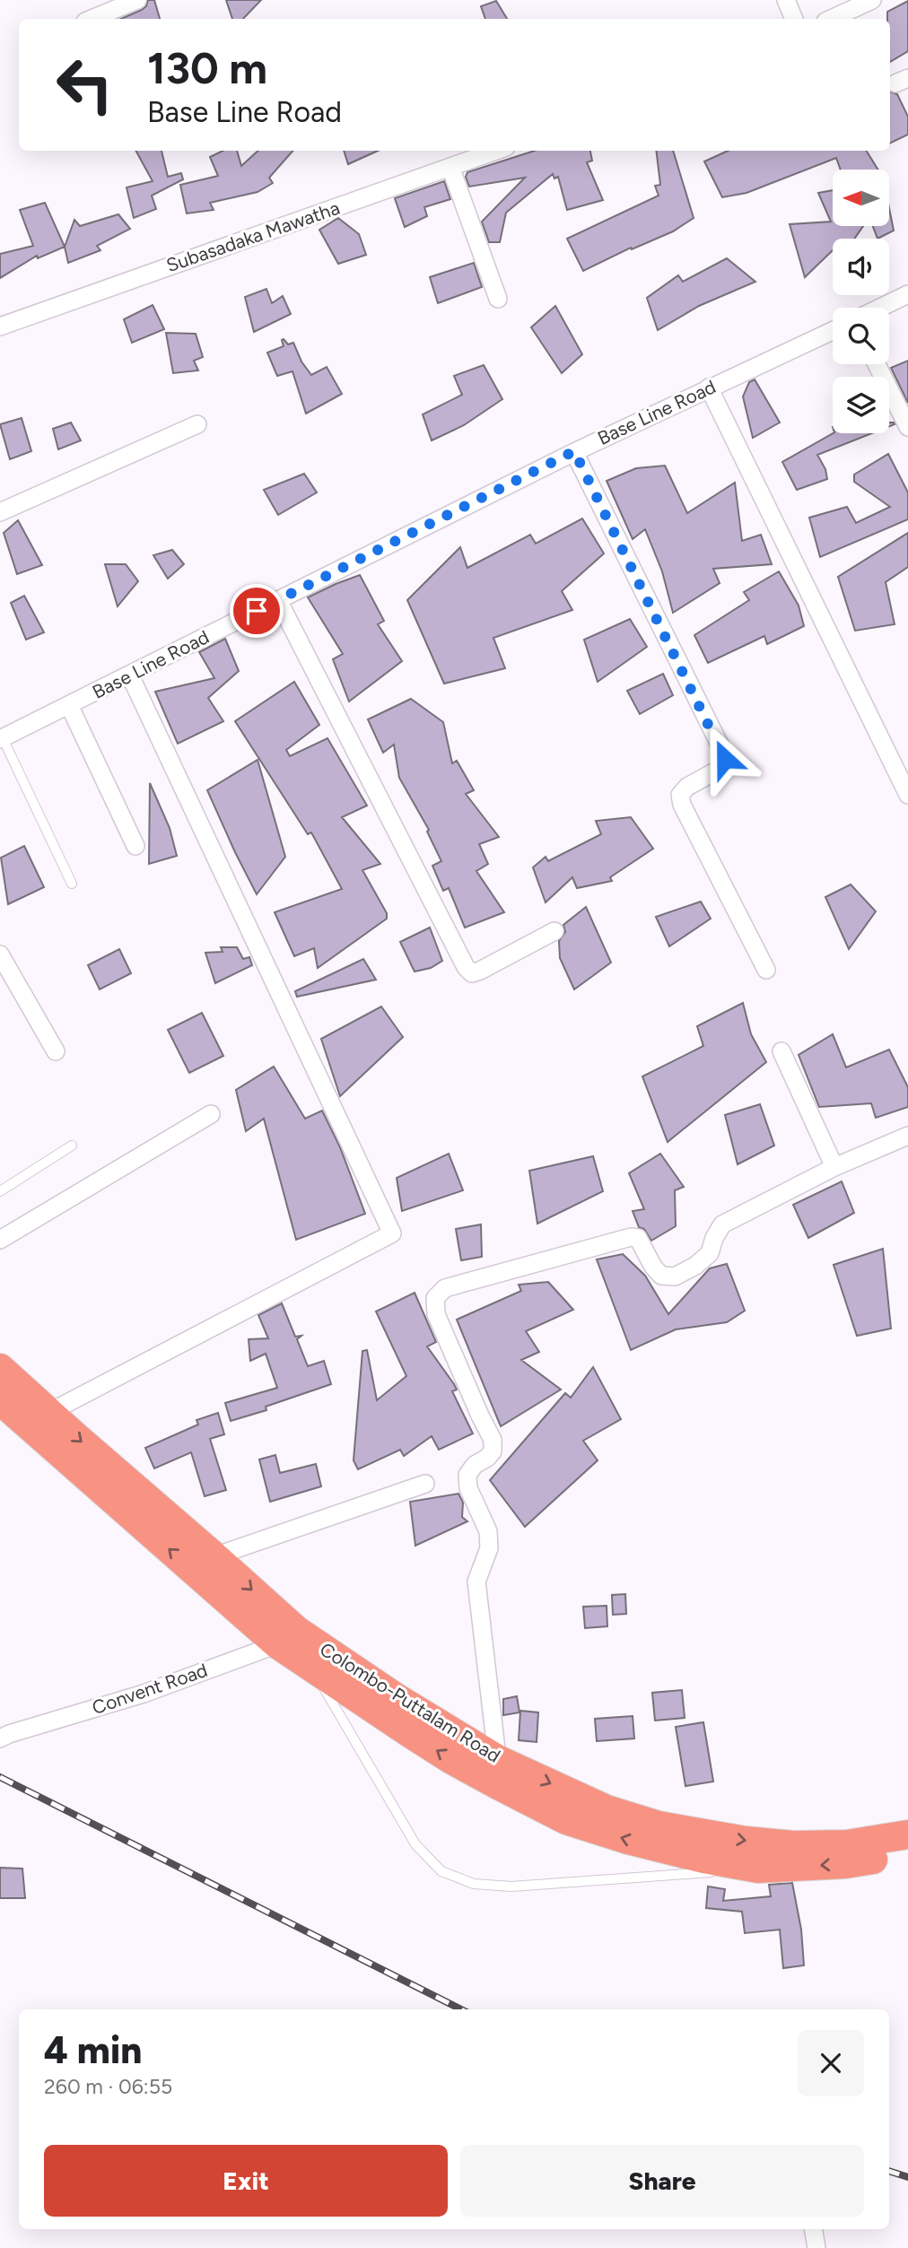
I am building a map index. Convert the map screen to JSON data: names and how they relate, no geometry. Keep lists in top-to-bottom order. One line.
{"streets":{"highway":["Colombo-Puttalam Road"],"street":["Subasadaka Mawatha","Base Line Road","Convent Road"]},"crossings":[["Convent Road","Colombo-Puttalam Road"]],"north":"left","page":{"turn":["130 m","Base Line Road"],"heading":["4 min","260 m · 06:55"],"buttons":["Exit","Share"]}}
